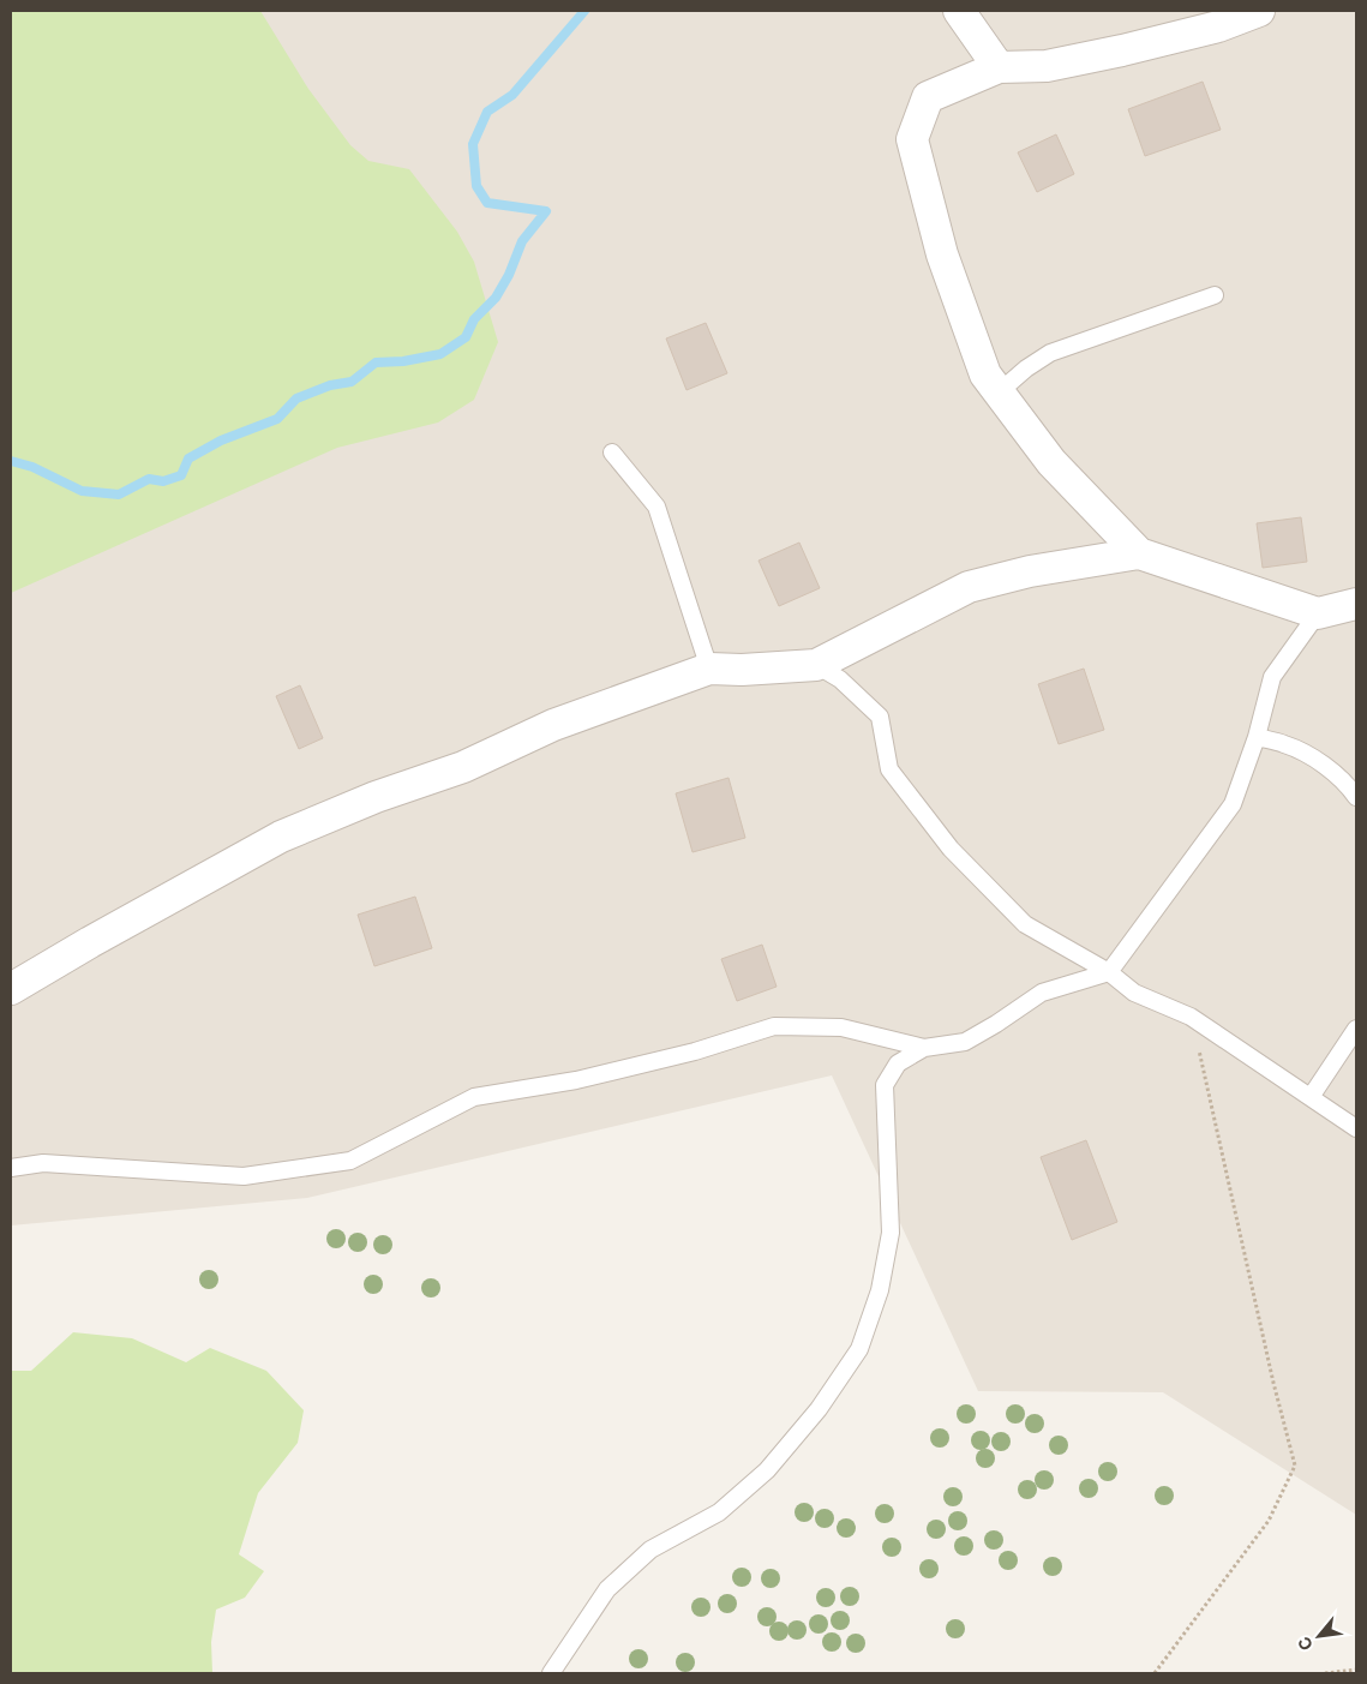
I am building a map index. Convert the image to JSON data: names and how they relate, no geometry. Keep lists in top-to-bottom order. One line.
{"north":"bottom left"}
